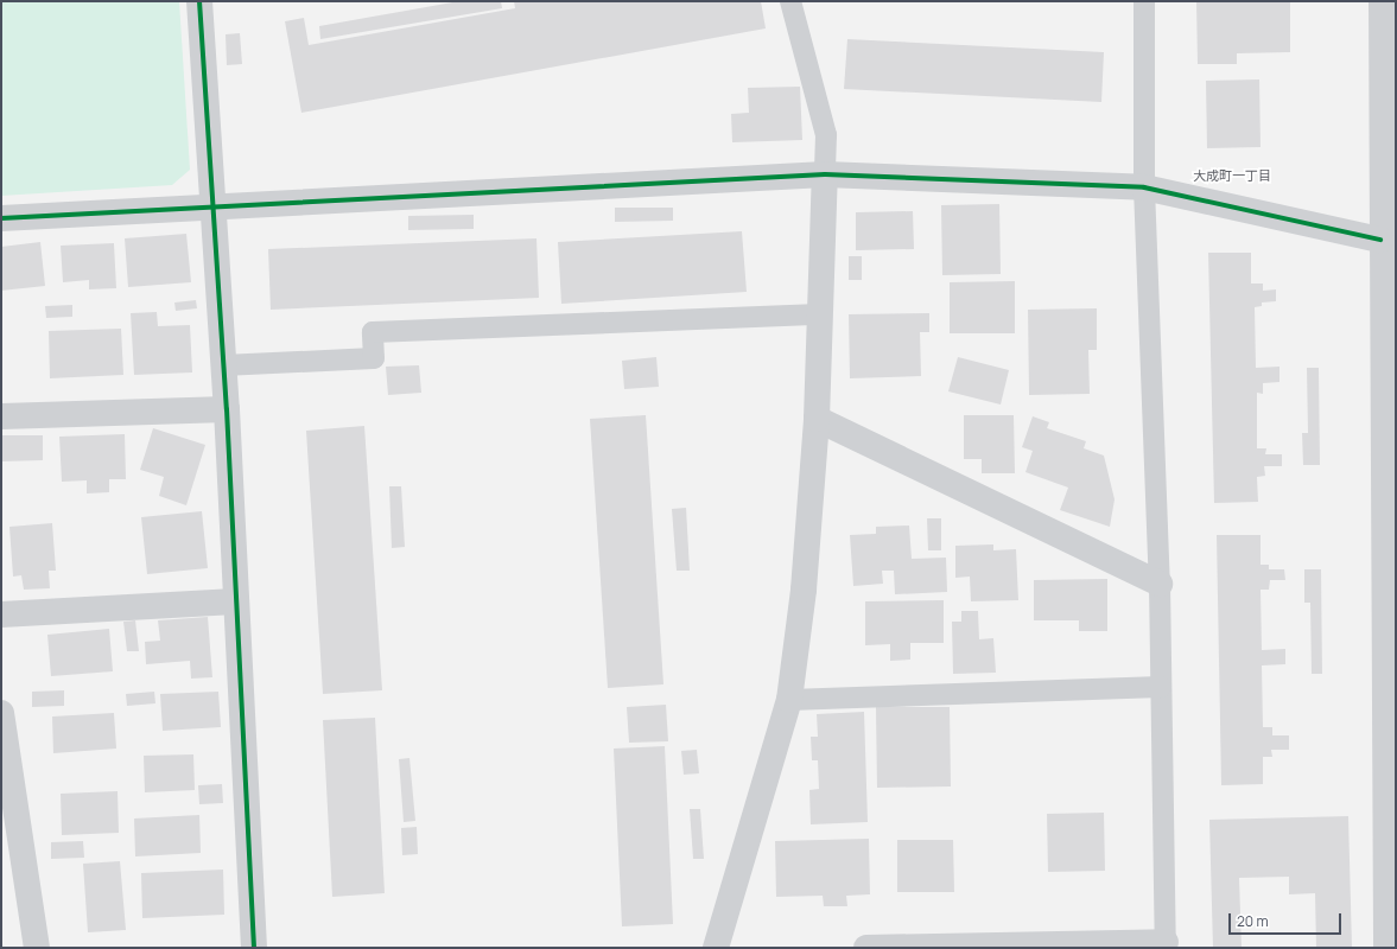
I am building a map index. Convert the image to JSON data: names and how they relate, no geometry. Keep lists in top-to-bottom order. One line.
{"districts":["大成町一丁目"],"scale_bar":"20 m"}
